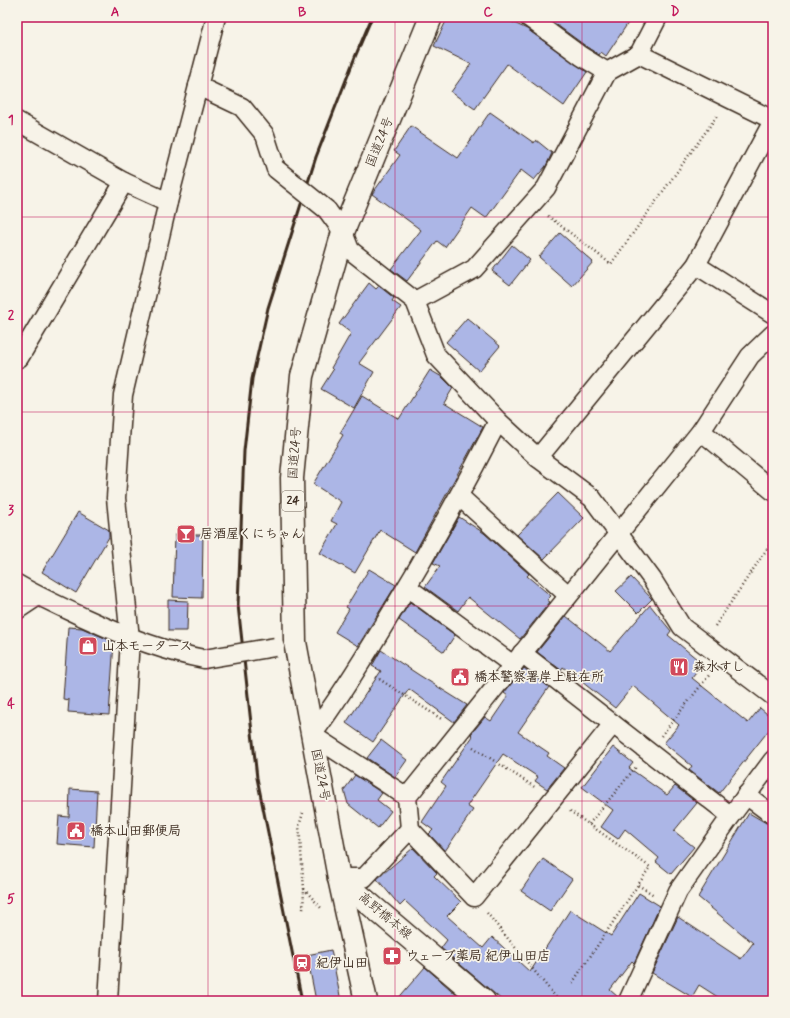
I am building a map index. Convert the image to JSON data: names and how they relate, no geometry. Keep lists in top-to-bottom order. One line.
{"streets":{"main road":["国道24号","24","高野橋本線"]},"crossings":[["国道24号","高野橋本線"]],"places":{"bar":["居酒屋くにちゃん"],"shop":["山本モータース"],"restaurant":["森水すし"],"public building":["橋本警察署岸上駐在所","橋本山田郵便局"],"pharmacy":["ウェーブ薬局 紀伊山田店"],"station":["紀伊山田"]},"grid":{"columns":["A","B","C","D"],"rows":["1","2","3","4","5"]}}
